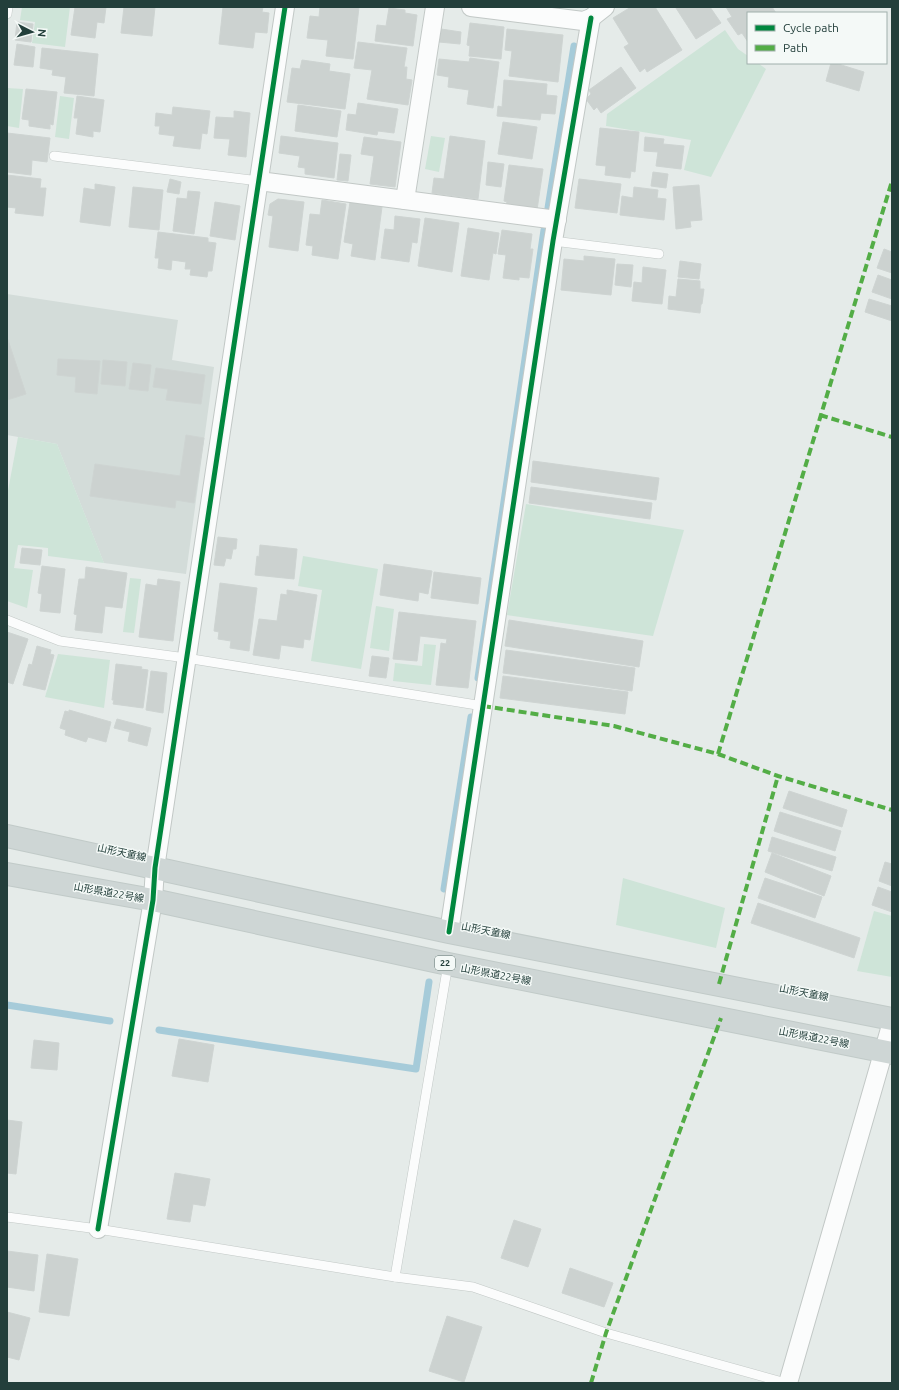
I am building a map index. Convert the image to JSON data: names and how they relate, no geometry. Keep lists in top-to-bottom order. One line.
{"streets":{"main road":["山形天童線","山形県道22号線","22"]},"legend":["Cycle path","Path"],"north":"right"}
